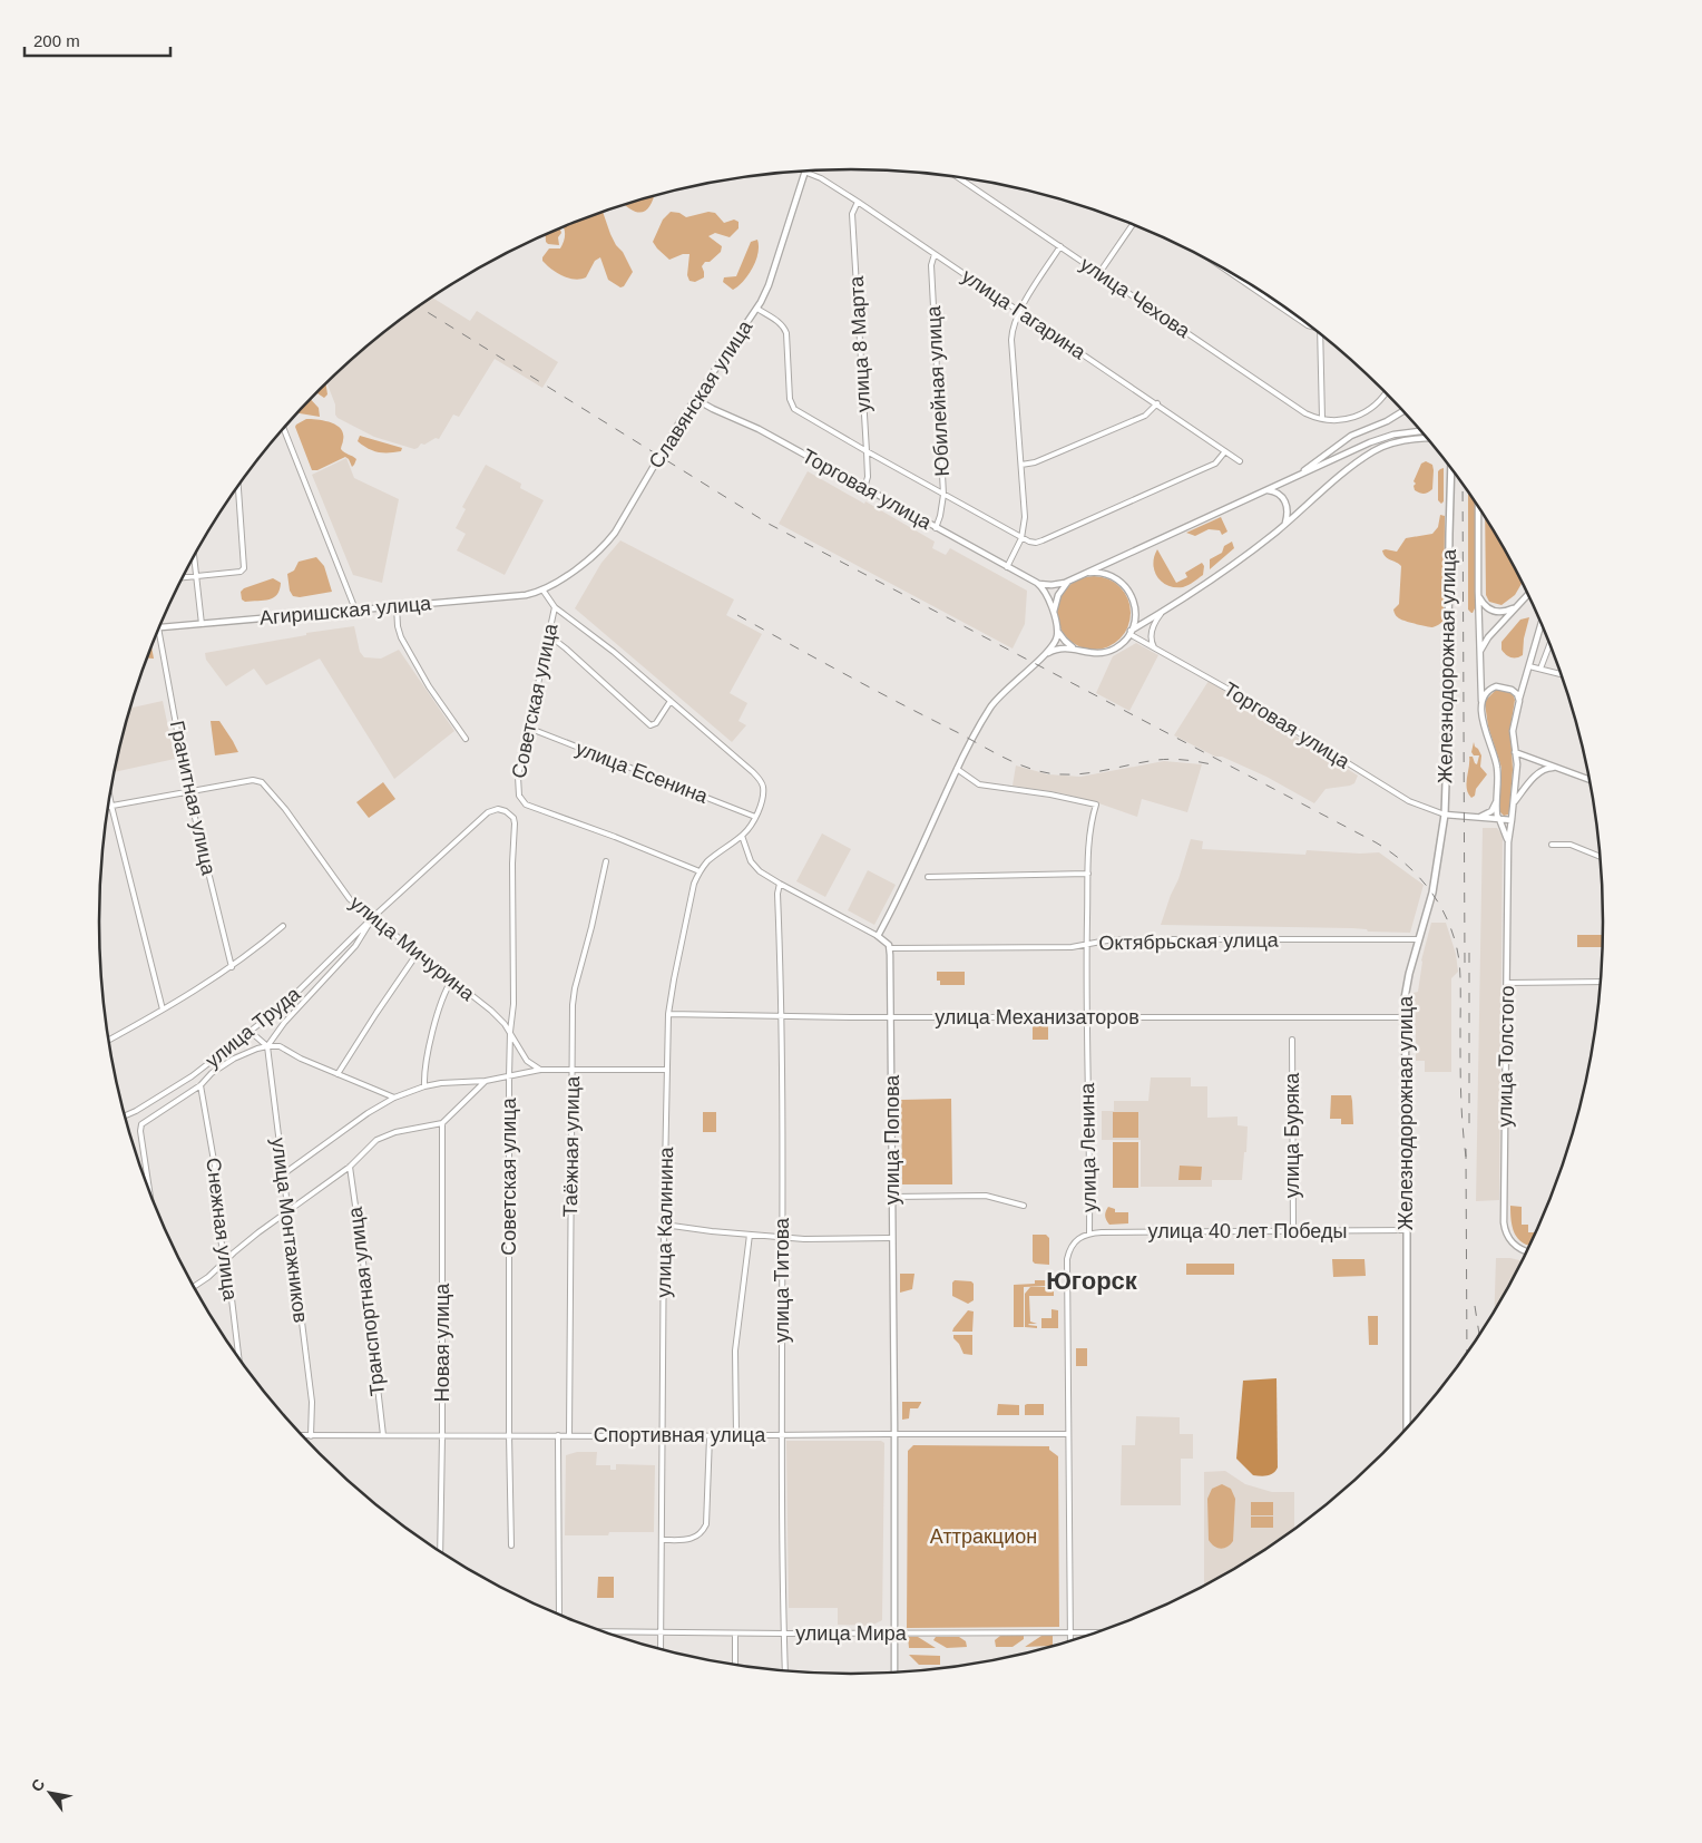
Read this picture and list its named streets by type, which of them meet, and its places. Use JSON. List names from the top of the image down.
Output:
{
  "streets": {
    "main road": ["Железнодорожная улица"],
    "street": [
      "улица Чехова",
      "улица Гагарина",
      "улица 8 Марта",
      "Юбилейная улица",
      "Славянская улица",
      "Торговая улица",
      "Агиришская улица",
      "Советская улица",
      "улица Есенина",
      "Гранитная улица",
      "Октябрьская улица",
      "улица Мичурина",
      "улица Механизаторов",
      "улица Труда",
      "улица Толстого",
      "улица Буряка",
      "улица Попова",
      "Таёжная улица",
      "улица Ленина",
      "улица Калинина",
      "Снежная улица",
      "улица Монтажников",
      "улица 40 лет Победы",
      "улица Титова",
      "Транспортная улица",
      "Новая улица",
      "Спортивная улица",
      "улица Мира"
    ]
  },
  "crossings": [
    ["улица Гагарина", "улица 8 Марта"],
    ["улица Гагарина", "Юбилейная улица"],
    ["улица Гагарина", "Славянская улица"],
    ["улица 8 Марта", "Торговая улица"],
    ["Юбилейная улица", "Торговая улица"],
    ["Славянская улица", "Торговая улица"],
    ["Славянская улица", "Агиришская улица"],
    ["Славянская улица", "улица Калинина"],
    ["Торговая улица", "Железнодорожная улица"],
    ["Агиришская улица", "улица Калинина"],
    ["Железнодорожная улица", "Октябрьская улица"],
    ["Железнодорожная улица", "улица Механизаторов"],
    ["Железнодорожная улица", "улица 40 лет Победы"],
    ["Советская улица", "улица Есенина"],
    ["Советская улица", "улица Мичурина"],
    ["Советская улица", "улица Труда"],
    ["Советская улица", "улица Калинина"],
    ["Советская улица", "Спортивная улица"],
    ["улица Есенина", "улица Калинина"],
    ["Гранитная улица", "улица Мичурина"],
    ["Октябрьская улица", "улица Попова"],
    ["Октябрьская улица", "улица Ленина"],
    ["улица Мичурина", "улица Труда"],
    ["улица Механизаторов", "улица Попова"],
    ["улица Механизаторов", "улица Ленина"],
    ["улица Механизаторов", "улица Калинина"],
    ["улица Механизаторов", "улица Титова"],
    ["улица Труда", "Снежная улица"],
    ["улица Труда", "улица Монтажников"],
    ["улица Буряка", "улица 40 лет Победы"],
    ["улица Попова", "Спортивная улица"],
    ["улица Попова", "улица Мира"],
    ["Таёжная улица", "Спортивная улица"],
    ["улица Ленина", "улица 40 лет Победы"],
    ["улица Ленина", "Спортивная улица"],
    ["улица Ленина", "улица Мира"],
    ["улица Калинина", "Спортивная улица"],
    ["улица Калинина", "улица Мира"],
    ["улица Монтажников", "Спортивная улица"],
    ["улица Титова", "Спортивная улица"],
    ["улица Титова", "улица Мира"],
    ["Транспортная улица", "Спортивная улица"],
    ["Новая улица", "Спортивная улица"]
  ],
  "districts": ["Югорск"],
  "parks": ["Аттракцион"],
  "scale_bar": "200 m",
  "north": "top left"
}
